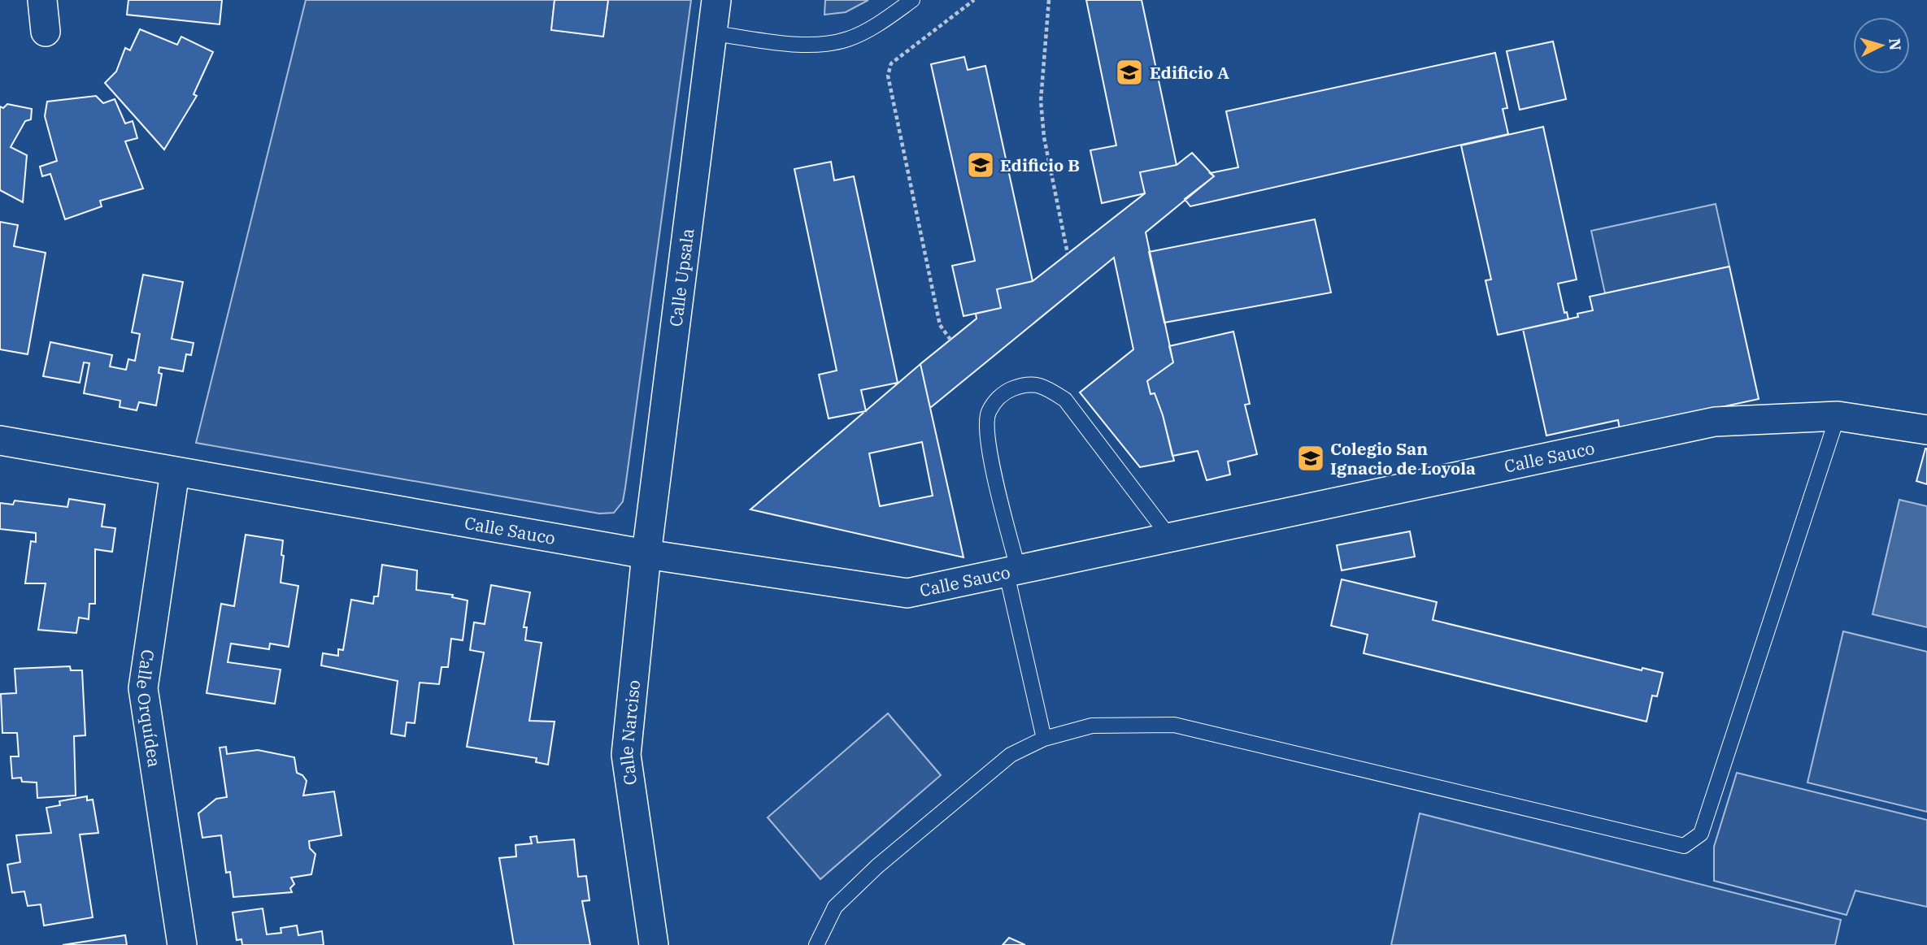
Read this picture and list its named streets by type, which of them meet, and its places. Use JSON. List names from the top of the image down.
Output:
{
  "streets": {
    "street": [
      "Calle Upsala",
      "Calle Sauco",
      "Calle Orquídea",
      "Calle Narciso"
    ]
  },
  "crossings": [
    ["Calle Upsala", "Calle Sauco"],
    ["Calle Upsala", "Calle Narciso"],
    ["Calle Sauco", "Calle Orquídea"],
    ["Calle Sauco", "Calle Narciso"]
  ],
  "places": {
    "school or university": ["Edificio A", "Edificio B", "Colegio San Ignacio de Loyola"]
  },
  "north": "right"
}
